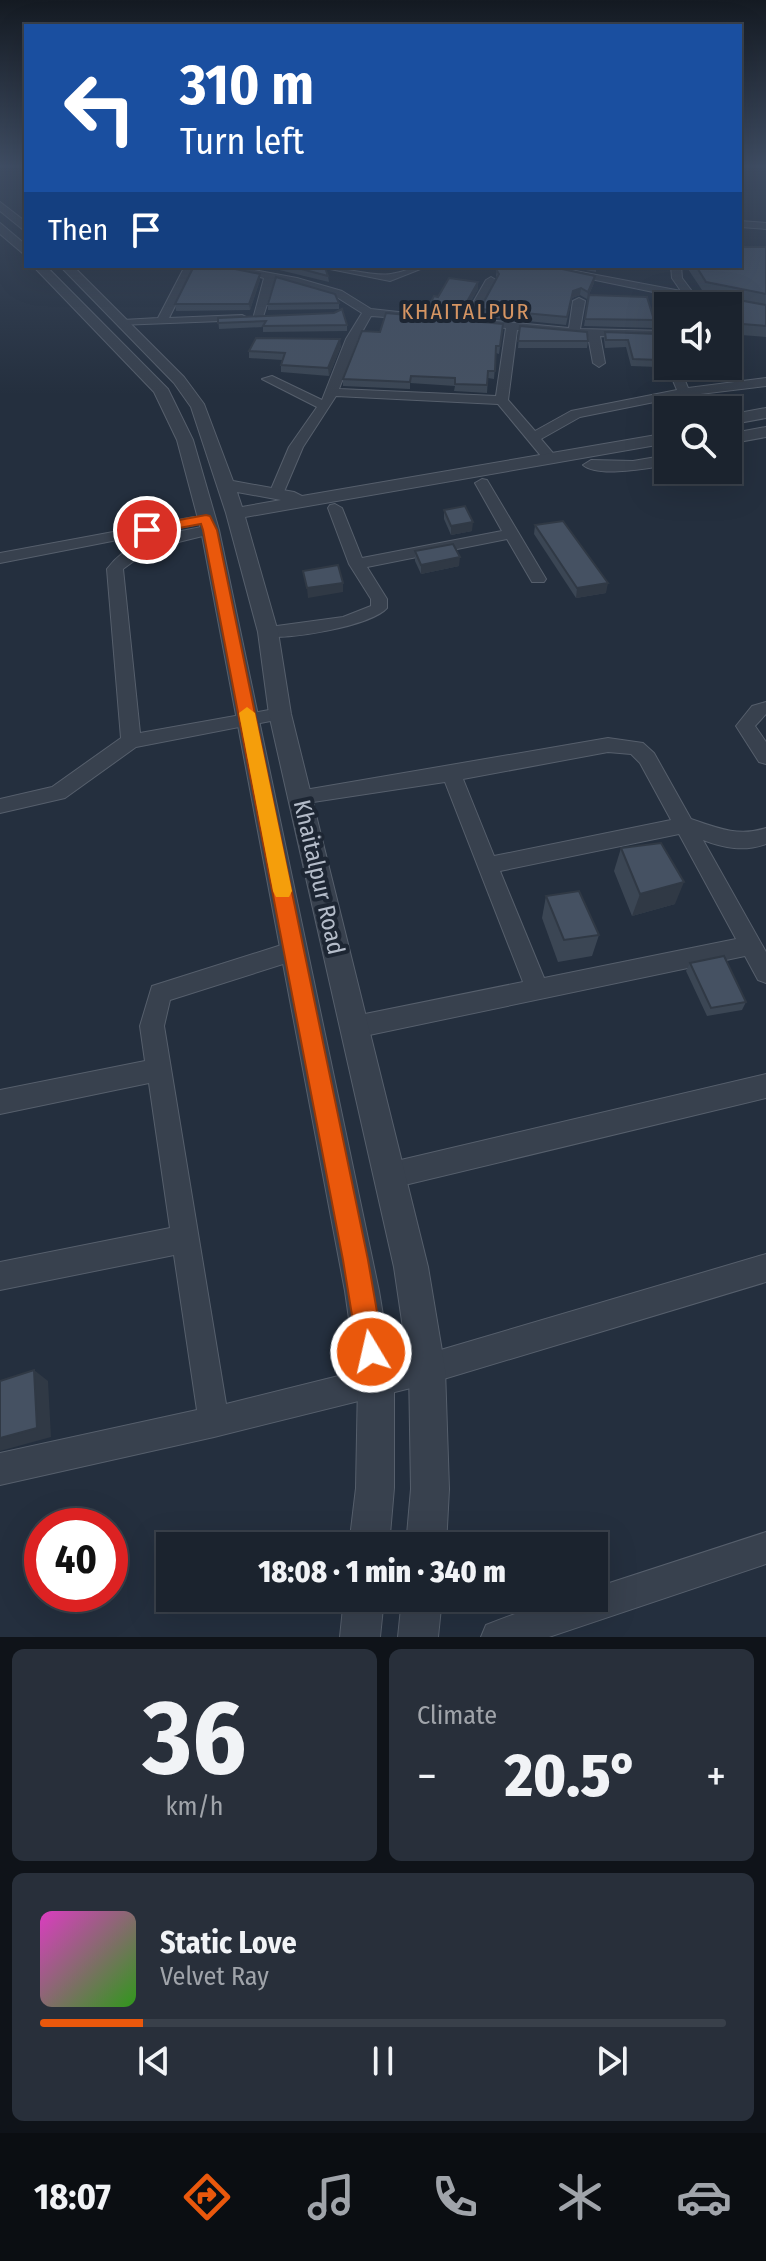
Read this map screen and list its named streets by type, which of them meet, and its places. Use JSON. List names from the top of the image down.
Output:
{
  "streets": {
    "street": ["Khaitalpur Road"]
  },
  "districts": ["KHAITALPUR"],
  "page": {
    "turn": ["310 m", "Turn left"],
    "then": "Then",
    "limit": "40",
    "trip": "18:08 · 1 min · 340 m",
    "tile": [
      ["36", "km/h"],
      "Climate"
    ],
    "heat": ["−", "20.5°", "+"],
    "song": ["Static Love", "Velvet Ray"],
    "tabs": "18:07"
  }
}
